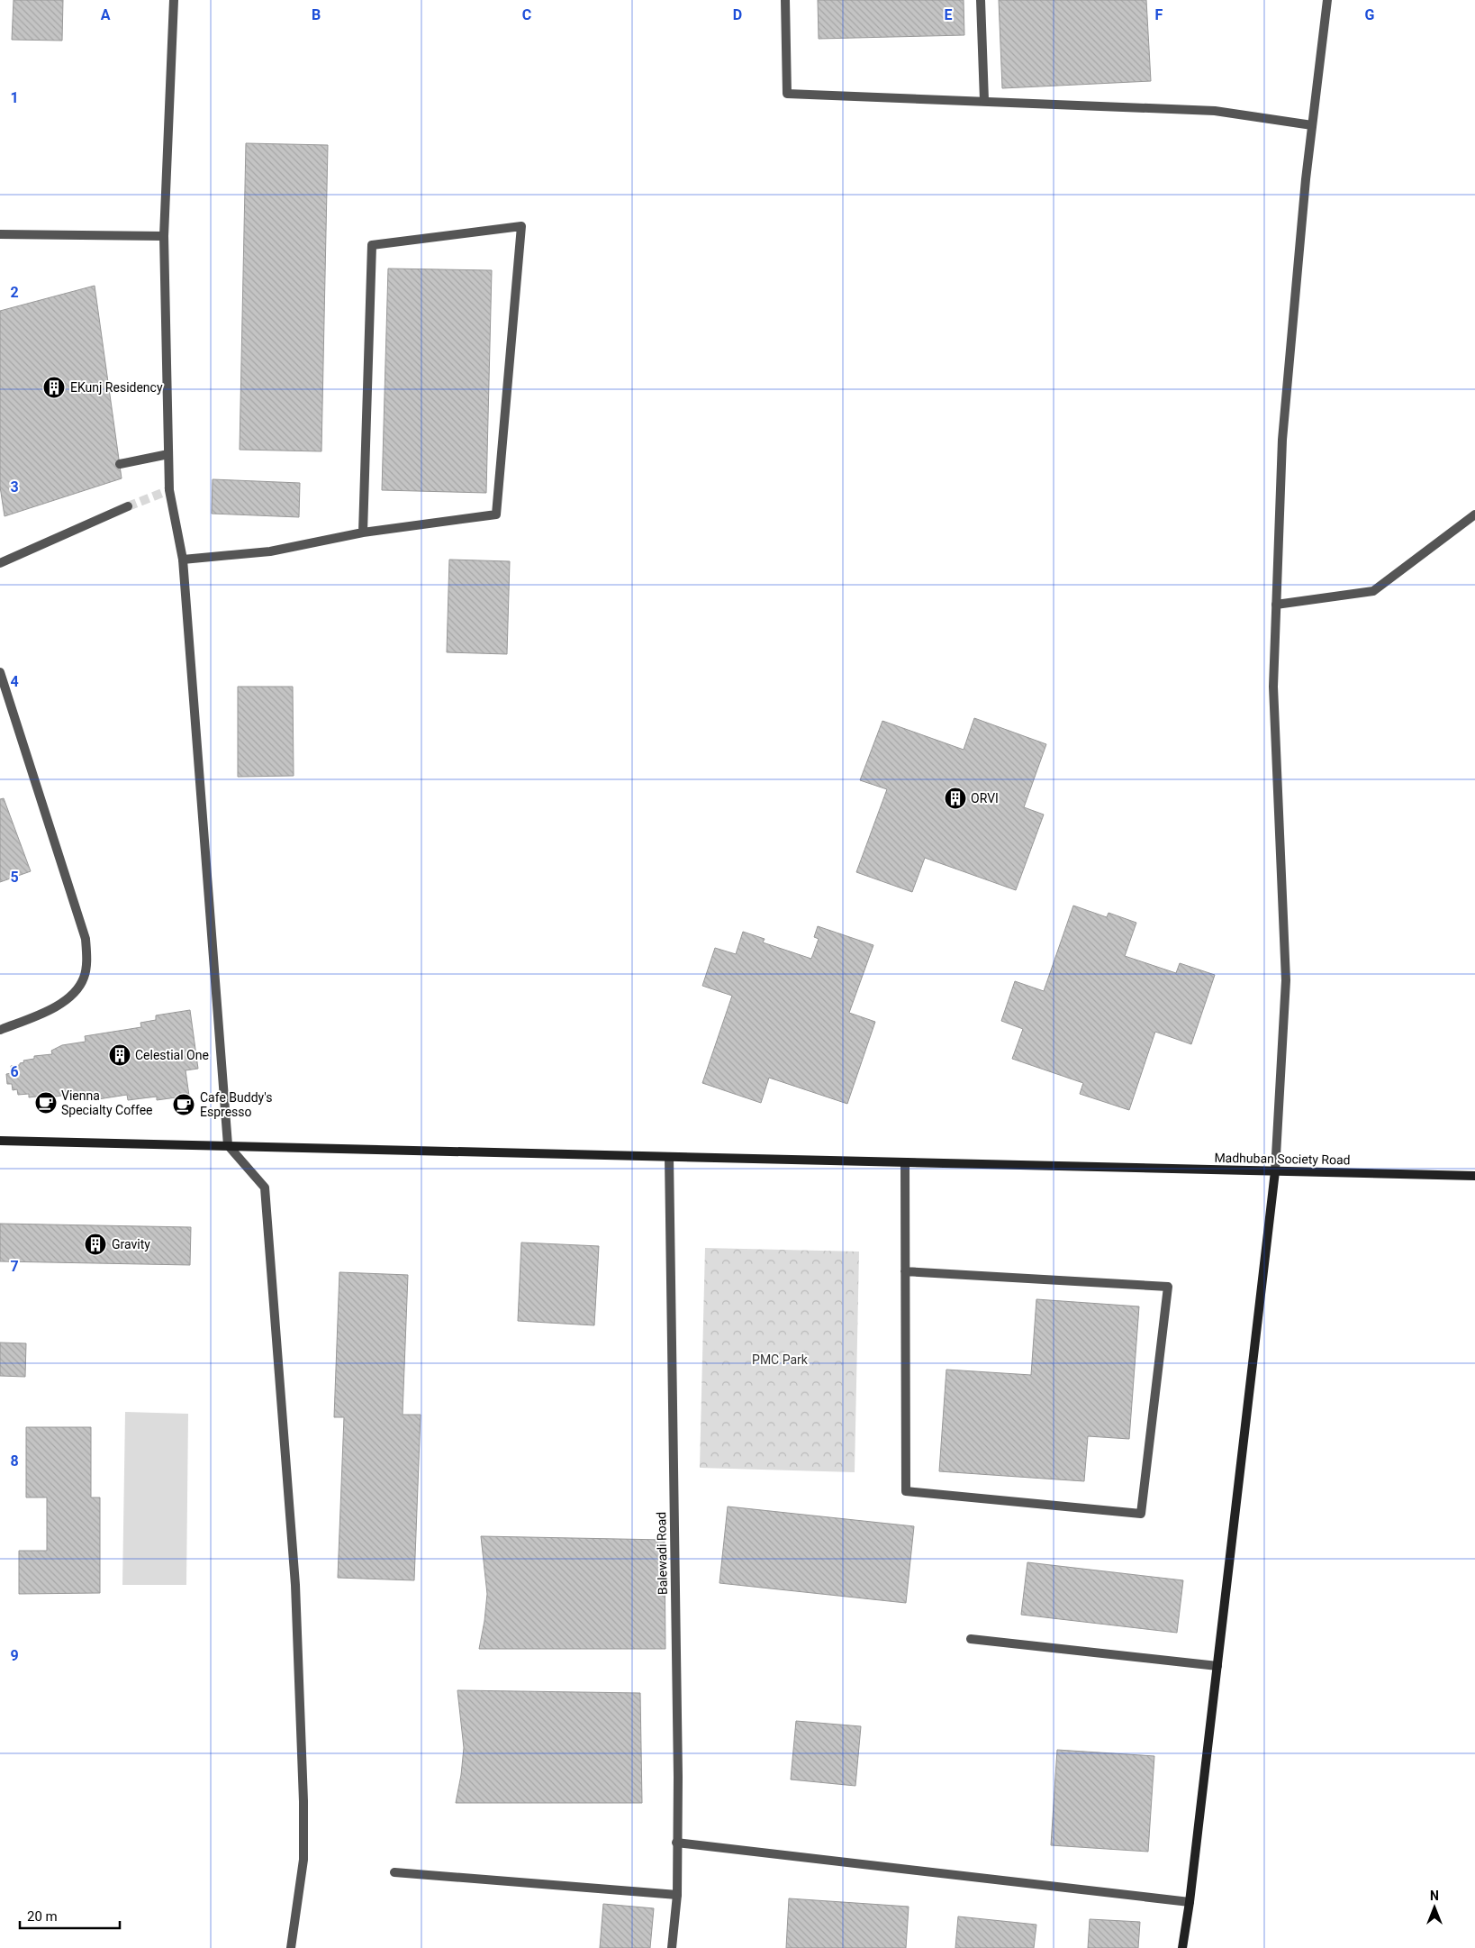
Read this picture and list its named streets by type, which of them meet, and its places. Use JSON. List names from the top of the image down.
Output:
{
  "streets": {
    "street": ["Madhuban Society Road", "Balewadi Road"]
  },
  "crossings": [
    ["Madhuban Society Road", "Balewadi Road"]
  ],
  "parks": ["PMC Park"],
  "places": {
    "building": [
      "EKunj Residency",
      "ORVI",
      "Celestial One",
      "Gravity"
    ],
    "cafe": ["Vienna Specialty Coffee", "Cafe Buddy's Espresso"]
  },
  "scale_bar": "20 m",
  "north": "top",
  "grid": {
    "columns": [
      "A",
      "B",
      "C",
      "D",
      "E",
      "F",
      "G"
    ],
    "rows": [
      "1",
      "2",
      "3",
      "4",
      "5",
      "6",
      "7",
      "8",
      "9"
    ]
  }
}
